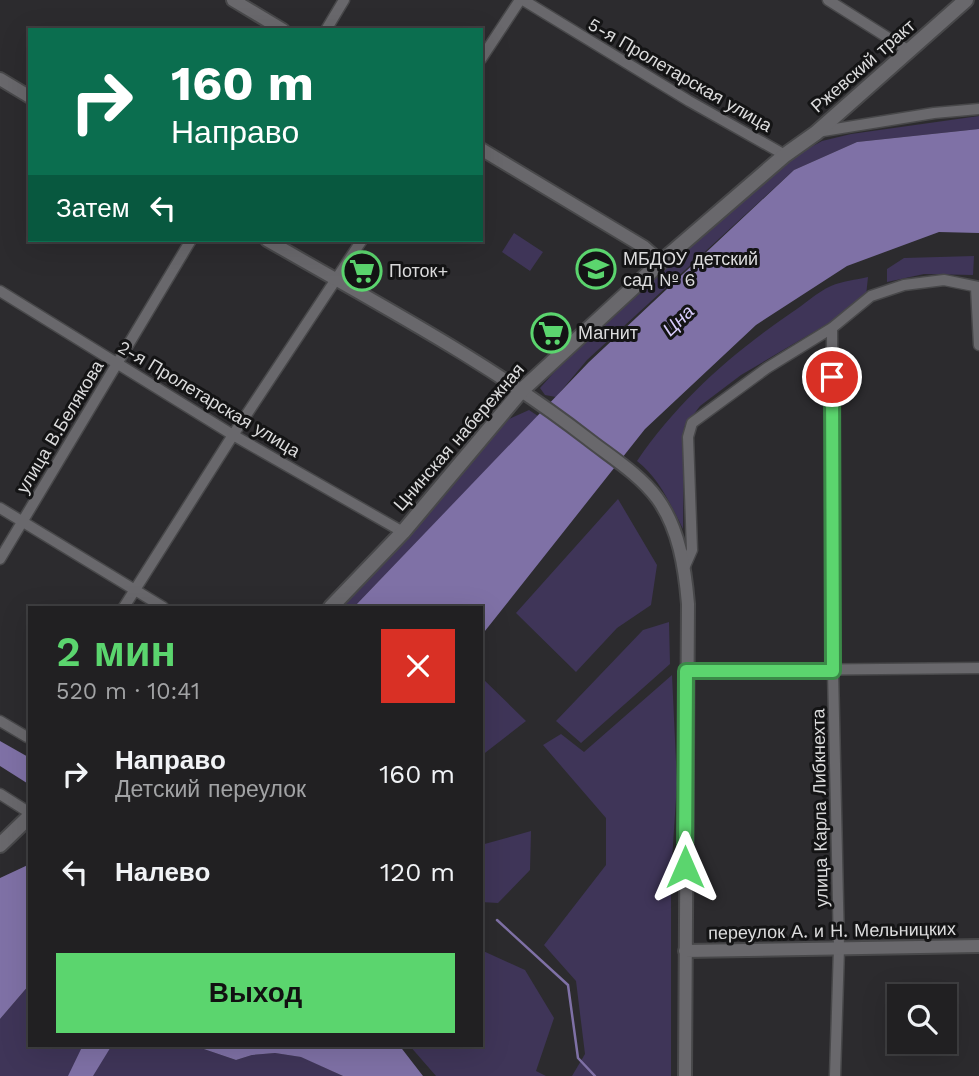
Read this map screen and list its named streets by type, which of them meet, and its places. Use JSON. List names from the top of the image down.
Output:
{
  "streets": {
    "main road": ["Ржевский тракт", "Цнинская набережная"],
    "street": [
      "5-я Пролетарская улица",
      "2-я Пролетарская улица",
      "улица В.Белякова",
      "улица Карла Либкнехта",
      "переулок А. и Н. Мельницких"
    ]
  },
  "crossings": [
    ["Ржевский тракт", "Цнинская набережная"],
    ["5-я Пролетарская улица", "Цнинская набережная"],
    ["2-я Пролетарская улица", "улица В.Белякова"],
    ["2-я Пролетарская улица", "Цнинская набережная"],
    ["улица Карла Либкнехта", "переулок А. и Н. Мельницких"]
  ],
  "water": ["Цна"],
  "places": {
    "school or university": ["МБДОУ детский сад № 6"],
    "supermarket": ["Поток+", "Магнит"]
  },
  "page": {
    "turn": ["160 m", "Направо"],
    "then": "Затем",
    "heading": ["2 мин", "520 m · 10:41"],
    "list": [
      {
        "name": "Направо",
        "note": "Детский переулок",
        "value": "160 m"
      },
      {
        "name": "Налево",
        "value": "120 m"
      }
    ],
    "buttons": "Выход"
  }
}
